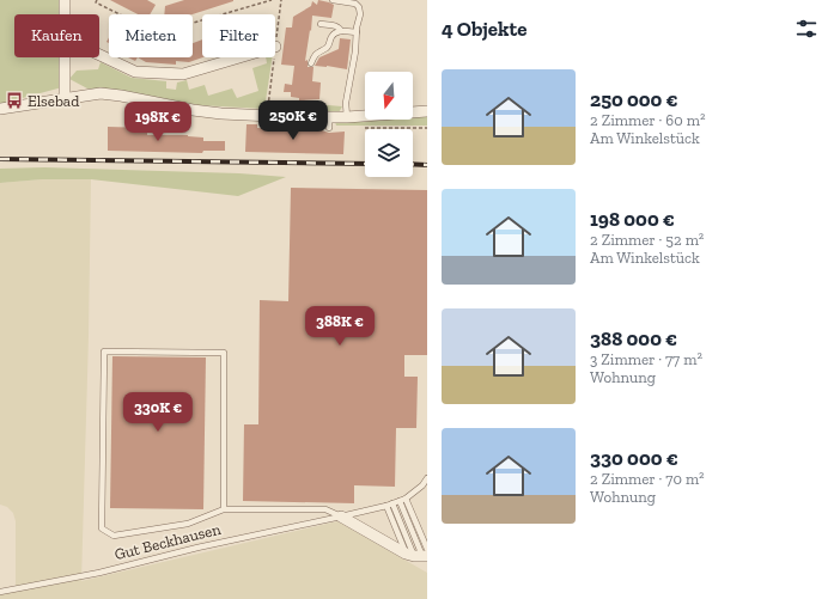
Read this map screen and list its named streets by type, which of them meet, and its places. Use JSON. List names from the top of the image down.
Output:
{
  "streets": {
    "lane": ["Gut Beckhausen"]
  },
  "places": {
    "bus stop": ["Elsebad"]
  },
  "north": "bottom",
  "page": {
    "heading": "4 Objekte",
    "chip": ["Kaufen", "Mieten", "Filter"],
    "list": [
      {
        "name": "250 000 €",
        "note": "2 Zimmer · 60 m² · Am Winkelstück"
      },
      {
        "name": "198 000 €",
        "note": "2 Zimmer · 52 m² · Am Winkelstück"
      },
      {
        "name": "388 000 €",
        "note": "3 Zimmer · 77 m² · Wohnung"
      },
      {
        "name": "330 000 €",
        "note": "2 Zimmer · 70 m² · Wohnung"
      }
    ],
    "price": [
      "250K €",
      "198K €",
      "388K €",
      "330K €"
    ]
  }
}
